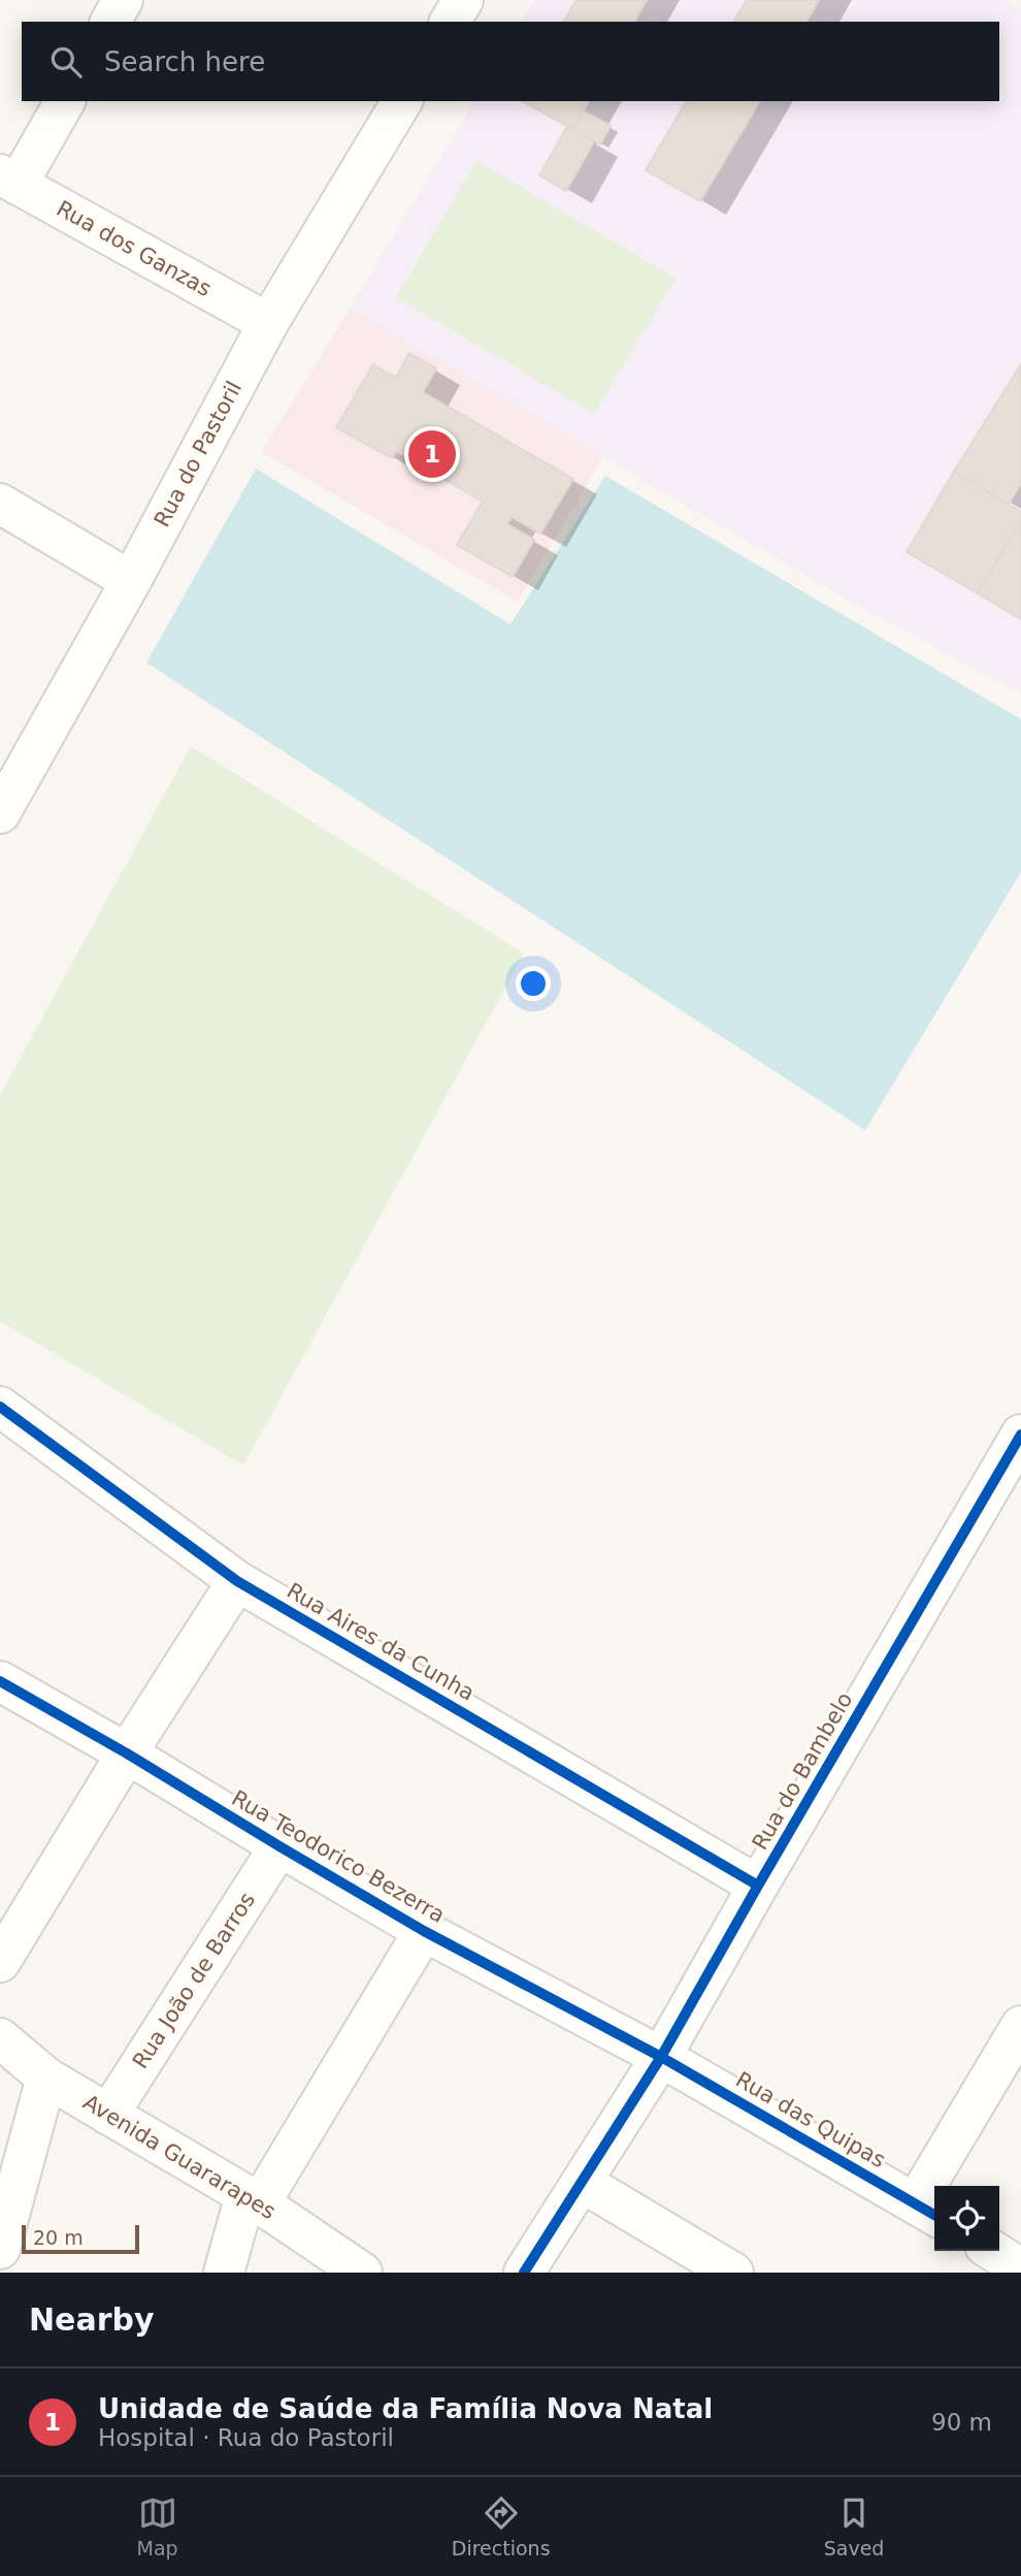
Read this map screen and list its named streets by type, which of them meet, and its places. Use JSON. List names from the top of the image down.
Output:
{
  "streets": {
    "street": [
      "Rua dos Ganzas",
      "Rua do Pastoril",
      "Rua Aires da Cunha",
      "Rua do Bambelo",
      "Rua Teodorico Bezerra",
      "Rua João de Barros",
      "Rua das Quipas",
      "Avenida Guararapes"
    ]
  },
  "crossings": [
    ["Rua dos Ganzas", "Rua do Pastoril"],
    ["Rua Aires da Cunha", "Rua do Bambelo"],
    ["Rua do Bambelo", "Rua Teodorico Bezerra"],
    ["Rua do Bambelo", "Rua das Quipas"],
    ["Rua Teodorico Bezerra", "Rua João de Barros"],
    ["Rua Teodorico Bezerra", "Rua das Quipas"],
    ["Rua João de Barros", "Avenida Guararapes"]
  ],
  "scale_bar": "20 m",
  "page": {
    "search": "Search here",
    "pins": "1",
    "scale": "20 m",
    "heading": "Nearby",
    "list": [
      {
        "mark": "1",
        "name": "Unidade de Saúde da Família Nova Natal",
        "note": "Hospital · Rua do Pastoril",
        "value": "90 m"
      }
    ],
    "nav": ["Map", "Directions", "Saved"]
  }
}
